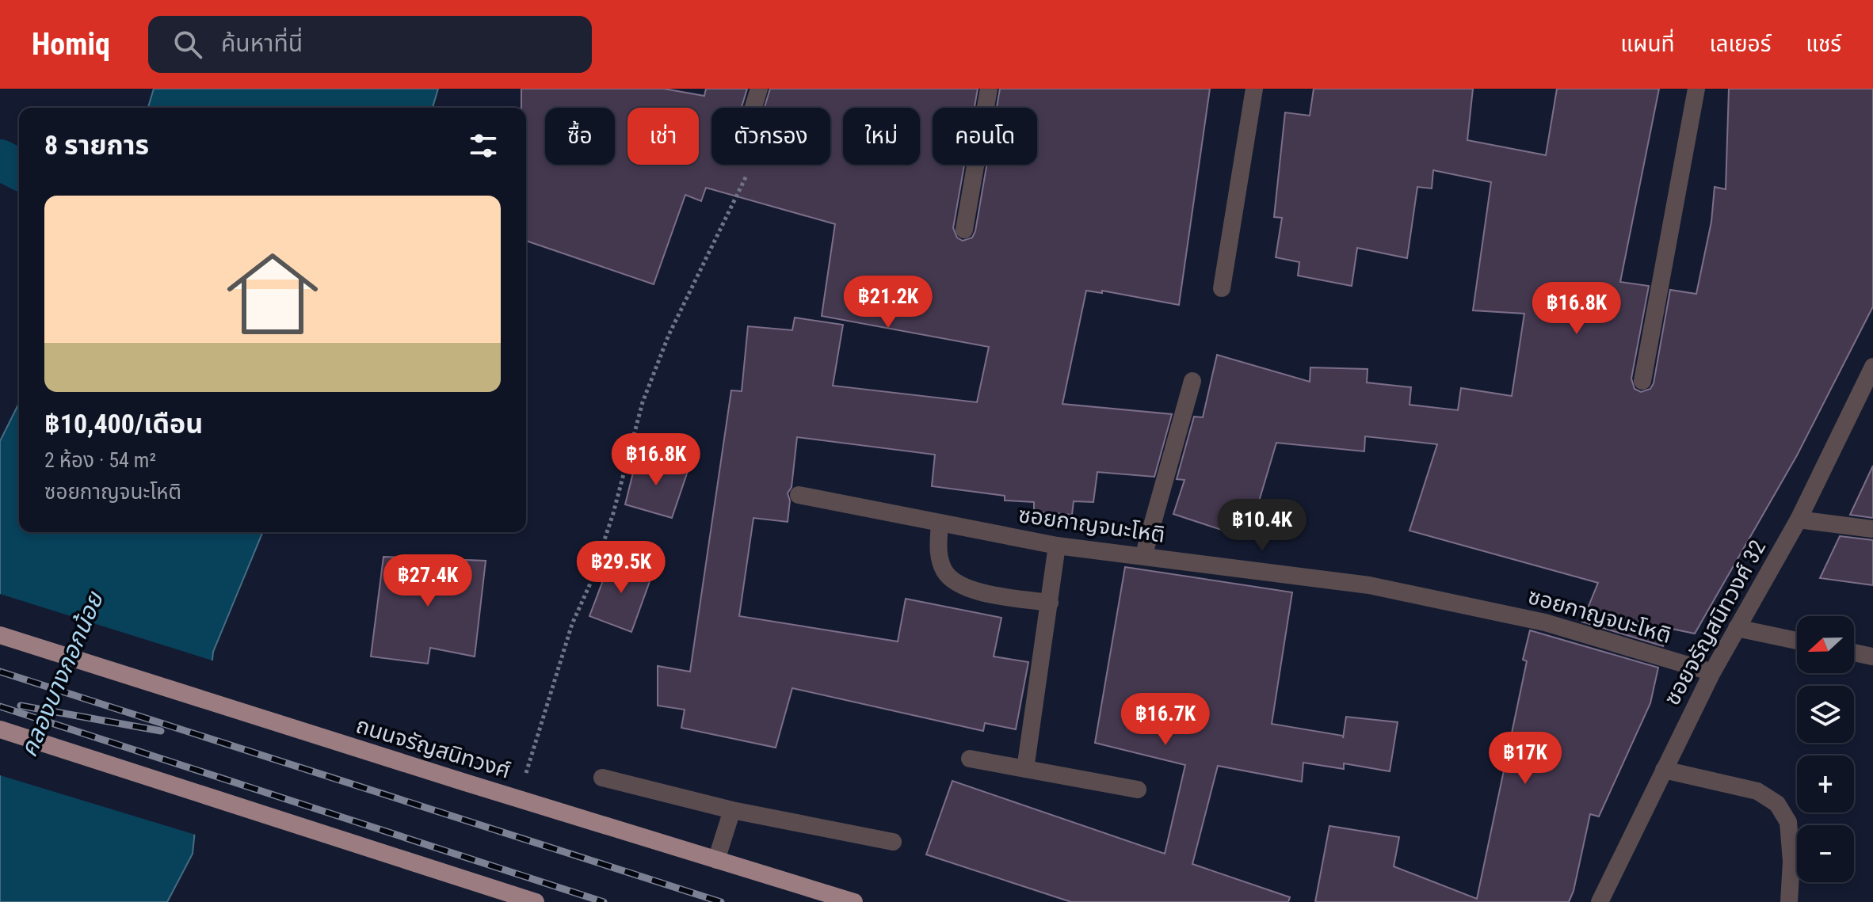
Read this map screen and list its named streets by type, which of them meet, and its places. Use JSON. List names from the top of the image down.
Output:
{
  "streets": {
    "main road": ["ถนนจรัญสนิทวงศ์"],
    "street": ["ซอยกาญจนะโหติ", "ซอยจรัญสนิทวงศ์ 32"]
  },
  "crossings": [
    ["ซอยกาญจนะโหติ", "ซอยจรัญสนิทวงศ์ 32"]
  ],
  "water": ["คลองบางกอกน้อย"],
  "north": "left",
  "page": {
    "header": "Homiq",
    "search": "ค้นหาที่นี่",
    "nav": ["แผนที่", "เลเยอร์", "แชร์"],
    "chip": [
      "ซื้อ",
      "เช่า",
      "ตัวกรอง",
      "ใหม่",
      "คอนโด"
    ],
    "heading": "8 รายการ",
    "list": [
      {
        "name": "฿10,400/เดือน",
        "note": "2 ห้อง · 54 m² · ซอยกาญจนะโหติ"
      }
    ],
    "price": [
      "฿21.2K",
      "฿16.8K",
      "฿16.8K",
      "฿10.4K",
      "฿29.5K",
      "฿27.4K",
      "฿16.7K",
      "฿17K"
    ],
    "map_buttons": ["+", "−"]
  }
}
